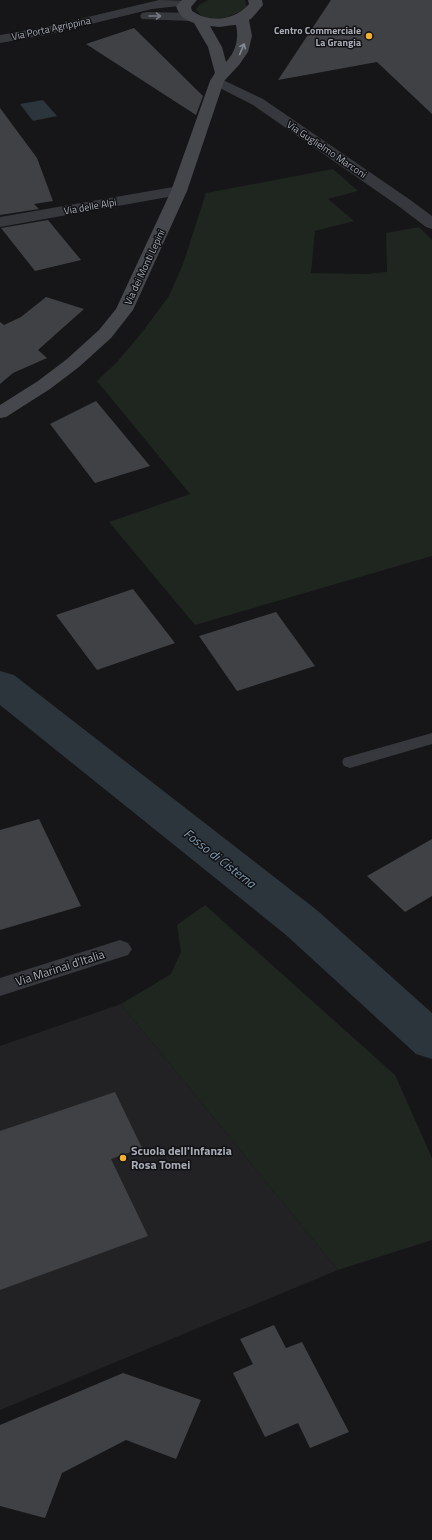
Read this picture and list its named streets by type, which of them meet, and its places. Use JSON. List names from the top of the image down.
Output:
{
  "streets": {
    "street": [
      "Via Porta Agrippina",
      "Via Guglielmo Marconi",
      "Via delle Alpi",
      "Via dei Monti Lepini",
      "Via Marinai d'Italia"
    ]
  },
  "crossings": [
    ["Via Guglielmo Marconi", "Via dei Monti Lepini"],
    ["Via delle Alpi", "Via dei Monti Lepini"]
  ],
  "water": ["Fosso di Cisterna"],
  "places": ["Centro Commerciale La Grangia", "Scuola dell'Infanzia Rosa Tomei"]
}
